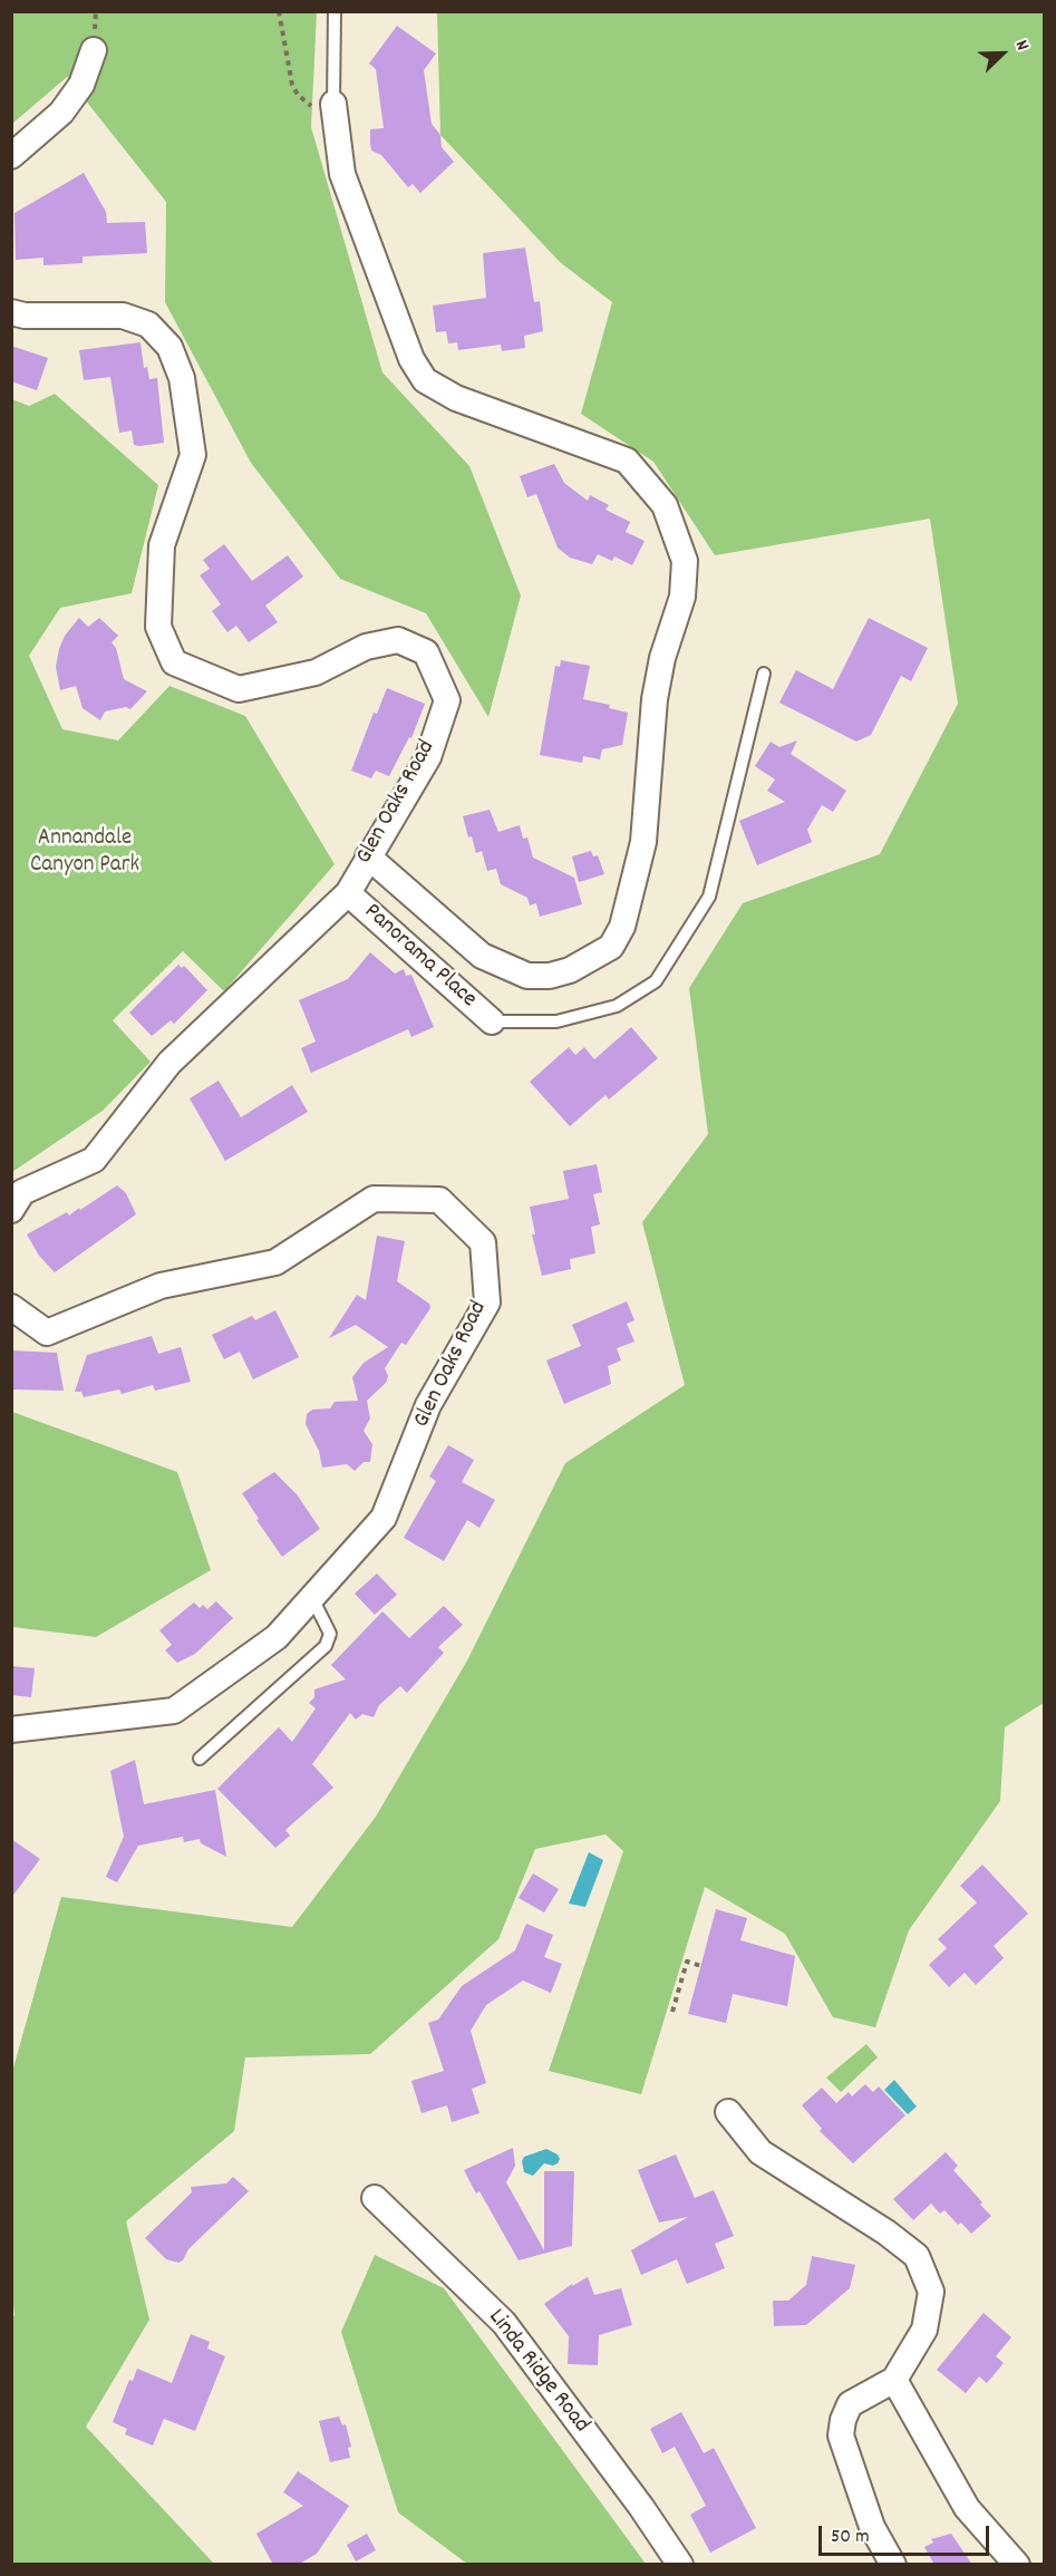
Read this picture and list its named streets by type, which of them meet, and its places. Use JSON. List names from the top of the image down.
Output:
{
  "streets": {
    "street": ["Glen Oaks Road", "Panorama Place", "Linda Ridge Road"]
  },
  "crossings": [
    ["Glen Oaks Road", "Panorama Place"]
  ],
  "parks": ["Annandale Canyon Park"],
  "scale_bar": "50 m",
  "north": "top right"
}
